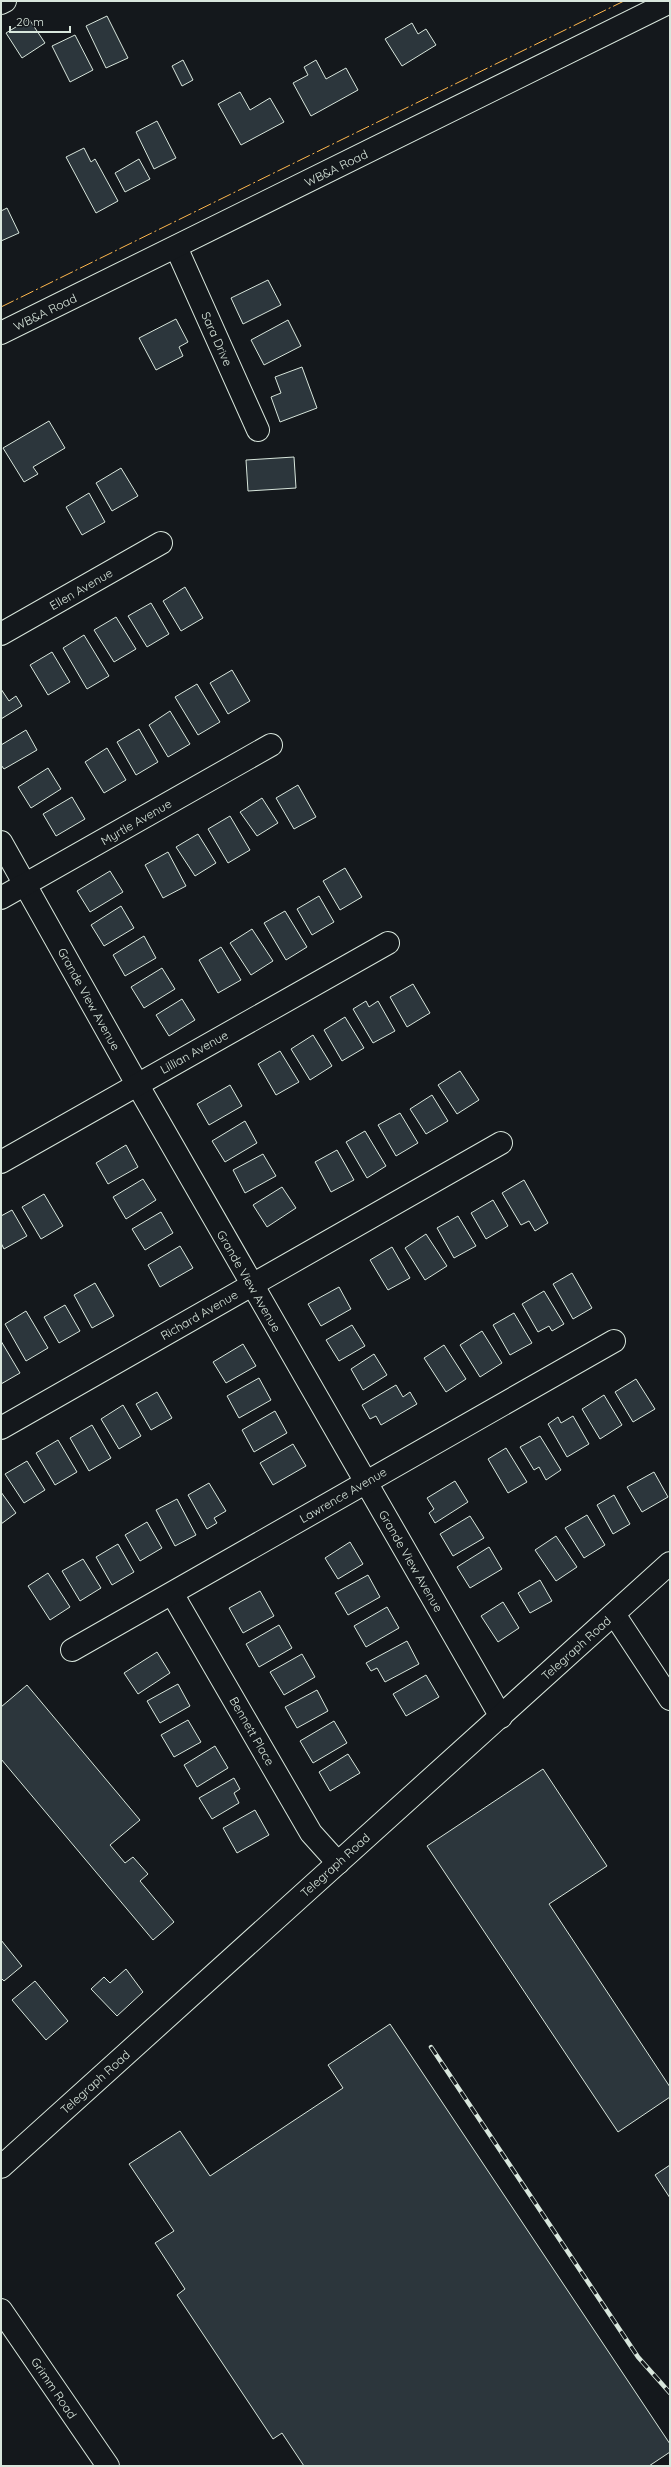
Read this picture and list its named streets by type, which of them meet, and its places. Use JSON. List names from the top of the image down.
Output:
{
  "streets": {
    "street": [
      "WB&A Road",
      "Sara Drive",
      "Ellen Avenue",
      "Myrtle Avenue",
      "Grande View Avenue",
      "Lillian Avenue",
      "Richard Avenue",
      "Lawrence Avenue",
      "Telegraph Road",
      "Bennett Place",
      "Grimm Road"
    ]
  },
  "crossings": [
    ["WB&A Road", "Sara Drive"],
    ["Myrtle Avenue", "Grande View Avenue"],
    ["Grande View Avenue", "Lillian Avenue"],
    ["Grande View Avenue", "Richard Avenue"],
    ["Grande View Avenue", "Lawrence Avenue"],
    ["Grande View Avenue", "Telegraph Road"],
    ["Lawrence Avenue", "Bennett Place"],
    ["Telegraph Road", "Bennett Place"]
  ],
  "scale_bar": "20 m"
}
